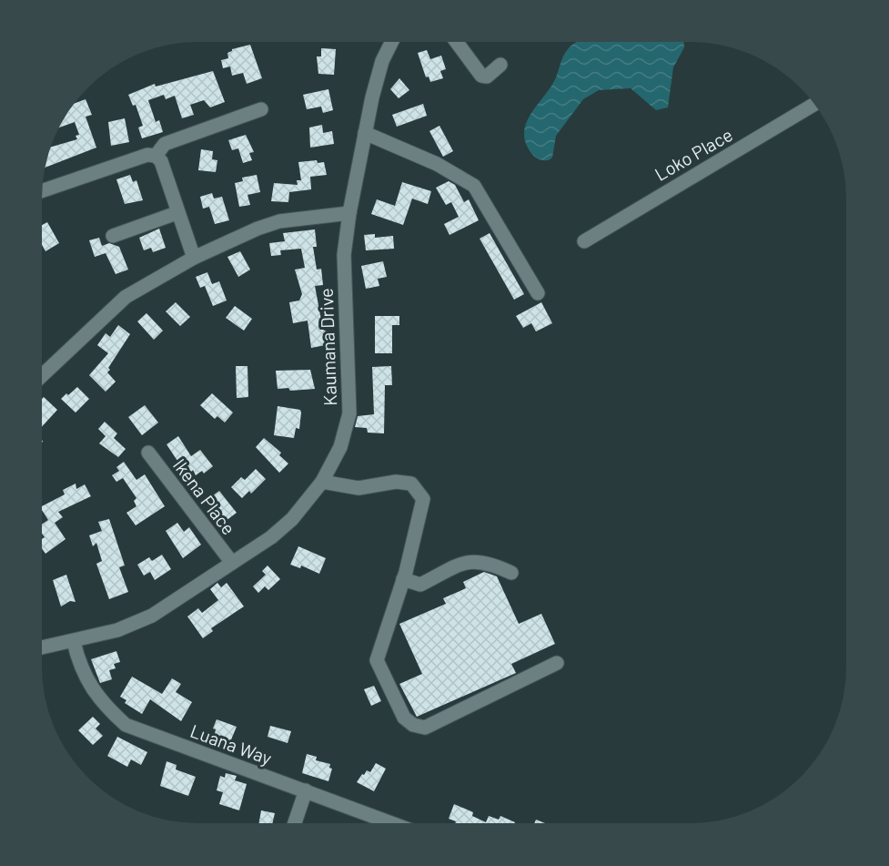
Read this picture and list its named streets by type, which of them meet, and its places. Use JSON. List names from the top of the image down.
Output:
{
  "streets": {
    "street": [
      "Loko Place",
      "Kaumana Drive",
      "Ikena Place",
      "Luana Way"
    ]
  },
  "crossings": [
    ["Kaumana Drive", "Ikena Place"],
    ["Kaumana Drive", "Luana Way"]
  ]
}
